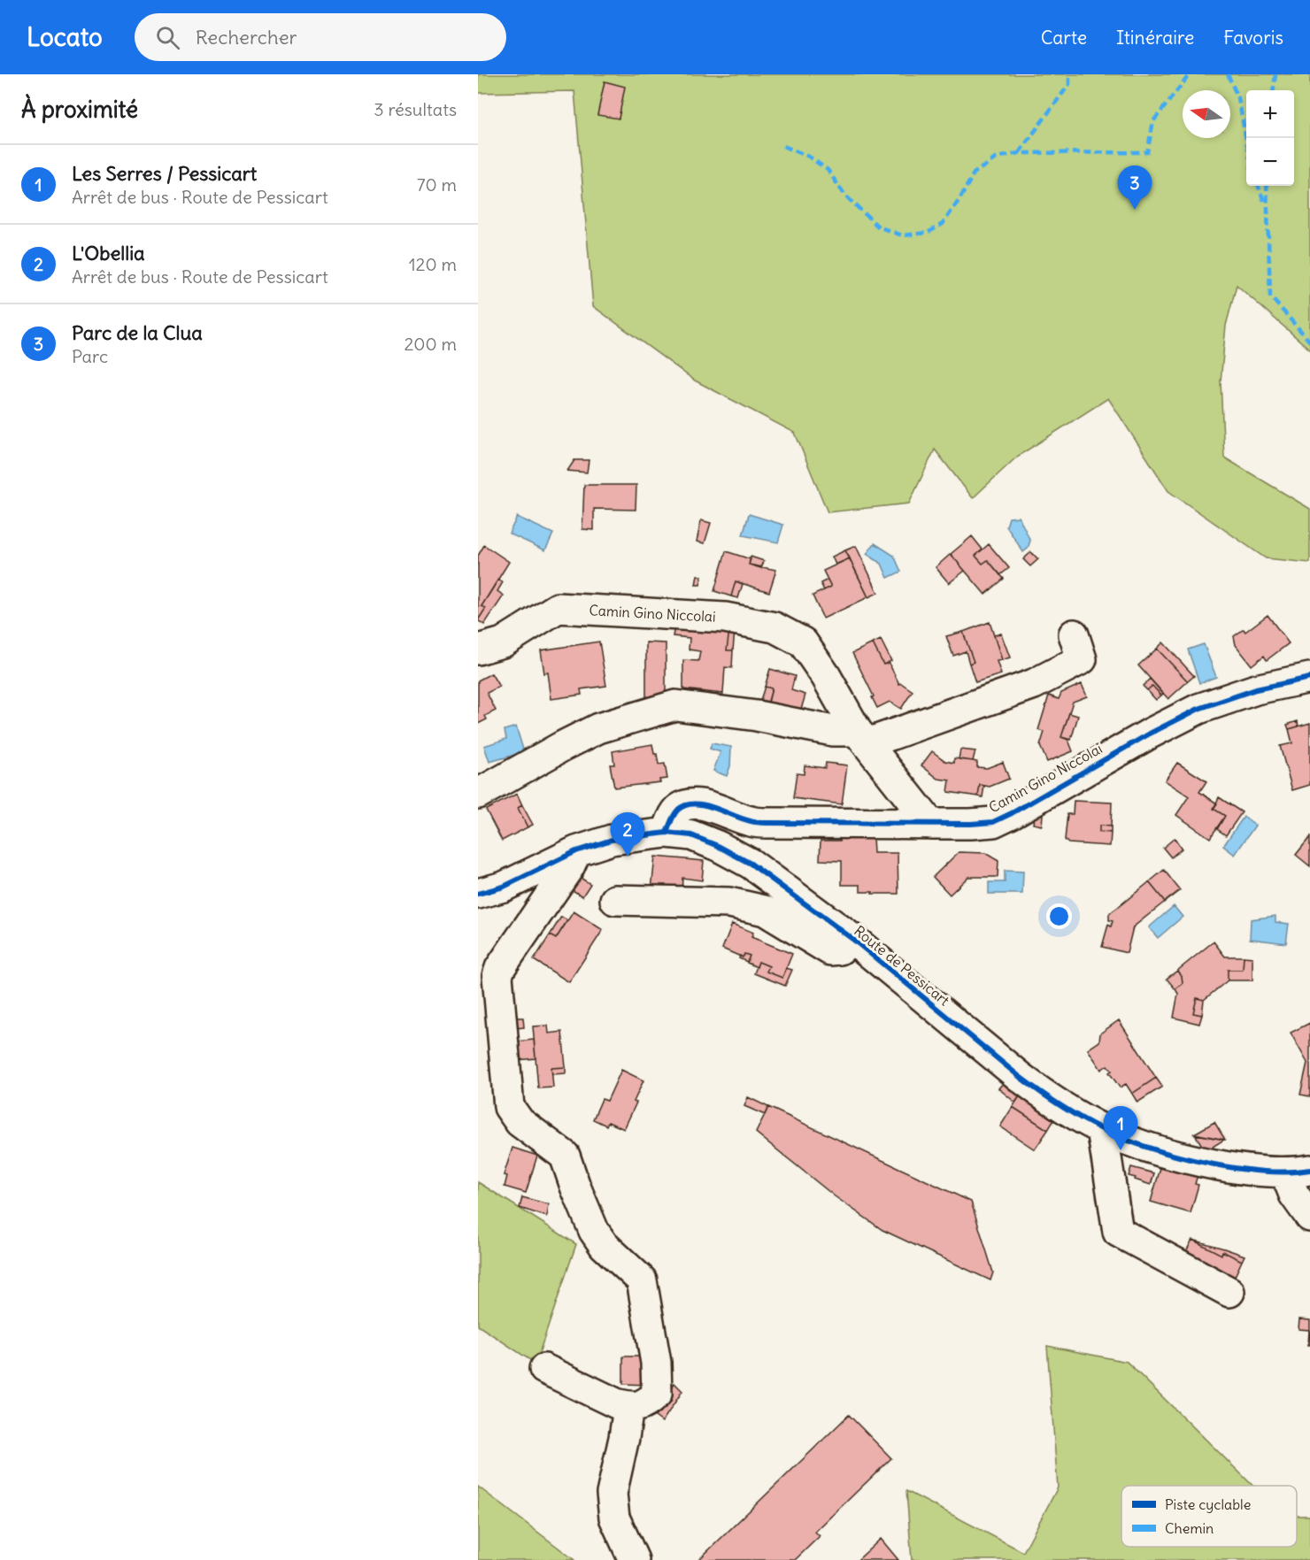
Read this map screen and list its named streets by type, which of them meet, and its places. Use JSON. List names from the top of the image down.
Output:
{
  "streets": {
    "street": ["Camin Gino Niccolai", "Route de Pessicart"]
  },
  "crossings": [
    ["Camin Gino Niccolai", "Route de Pessicart"]
  ],
  "legend": ["Piste cyclable", "Chemin"],
  "north": "left",
  "page": {
    "header": "Locato",
    "search": "Rechercher",
    "nav": ["Carte", "Itinéraire", "Favoris"],
    "heading": ["À proximité", "3 résultats"],
    "map_buttons": ["+", "−"],
    "list": [
      {
        "mark": "1",
        "name": "Les Serres / Pessicart",
        "note": "Arrêt de bus · Route de Pessicart",
        "value": "70 m"
      },
      {
        "mark": "2",
        "name": "L'Obellia",
        "note": "Arrêt de bus · Route de Pessicart",
        "value": "120 m"
      },
      {
        "mark": "3",
        "name": "Parc de la Clua",
        "note": "Parc",
        "value": "200 m"
      }
    ],
    "pins": ["3", "2", "1"]
  }
}
